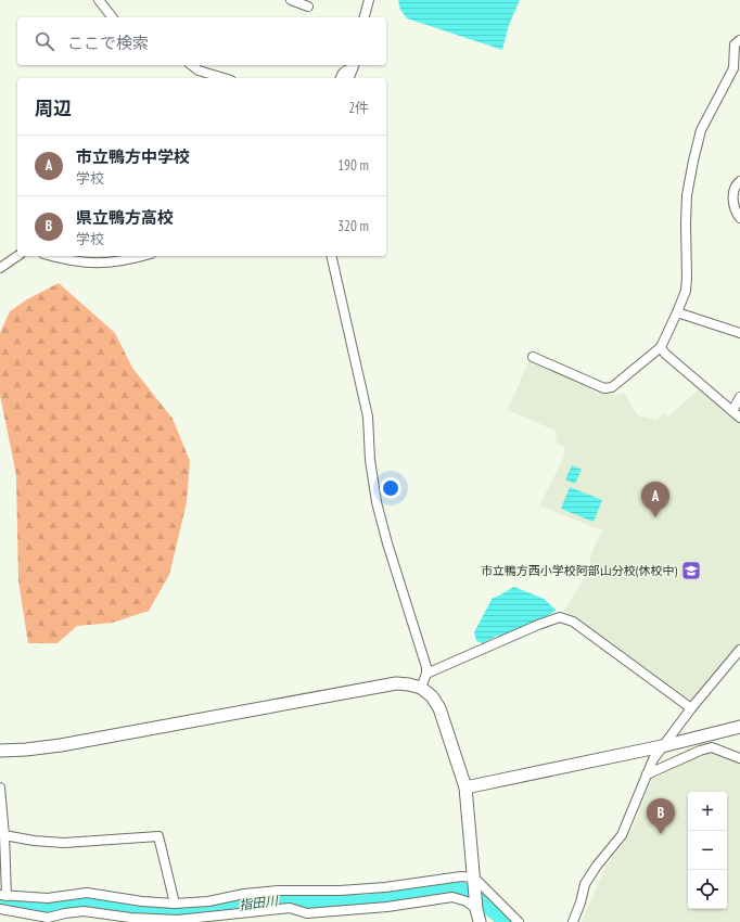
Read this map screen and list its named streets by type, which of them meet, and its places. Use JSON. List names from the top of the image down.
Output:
{
  "water": ["指田川"],
  "places": {
    "school or university": ["市立鴨方西小学校阿部山分校(休校中)"]
  },
  "page": {
    "search": "ここで検索",
    "heading": ["周辺", "2件"],
    "list": [
      {
        "mark": "A",
        "name": "市立鴨方中学校",
        "note": "学校",
        "value": "190 m"
      },
      {
        "mark": "B",
        "name": "県立鴨方高校",
        "note": "学校",
        "value": "320 m"
      }
    ],
    "pins": ["A", "B"],
    "map_buttons": ["+", "−"]
  }
}
